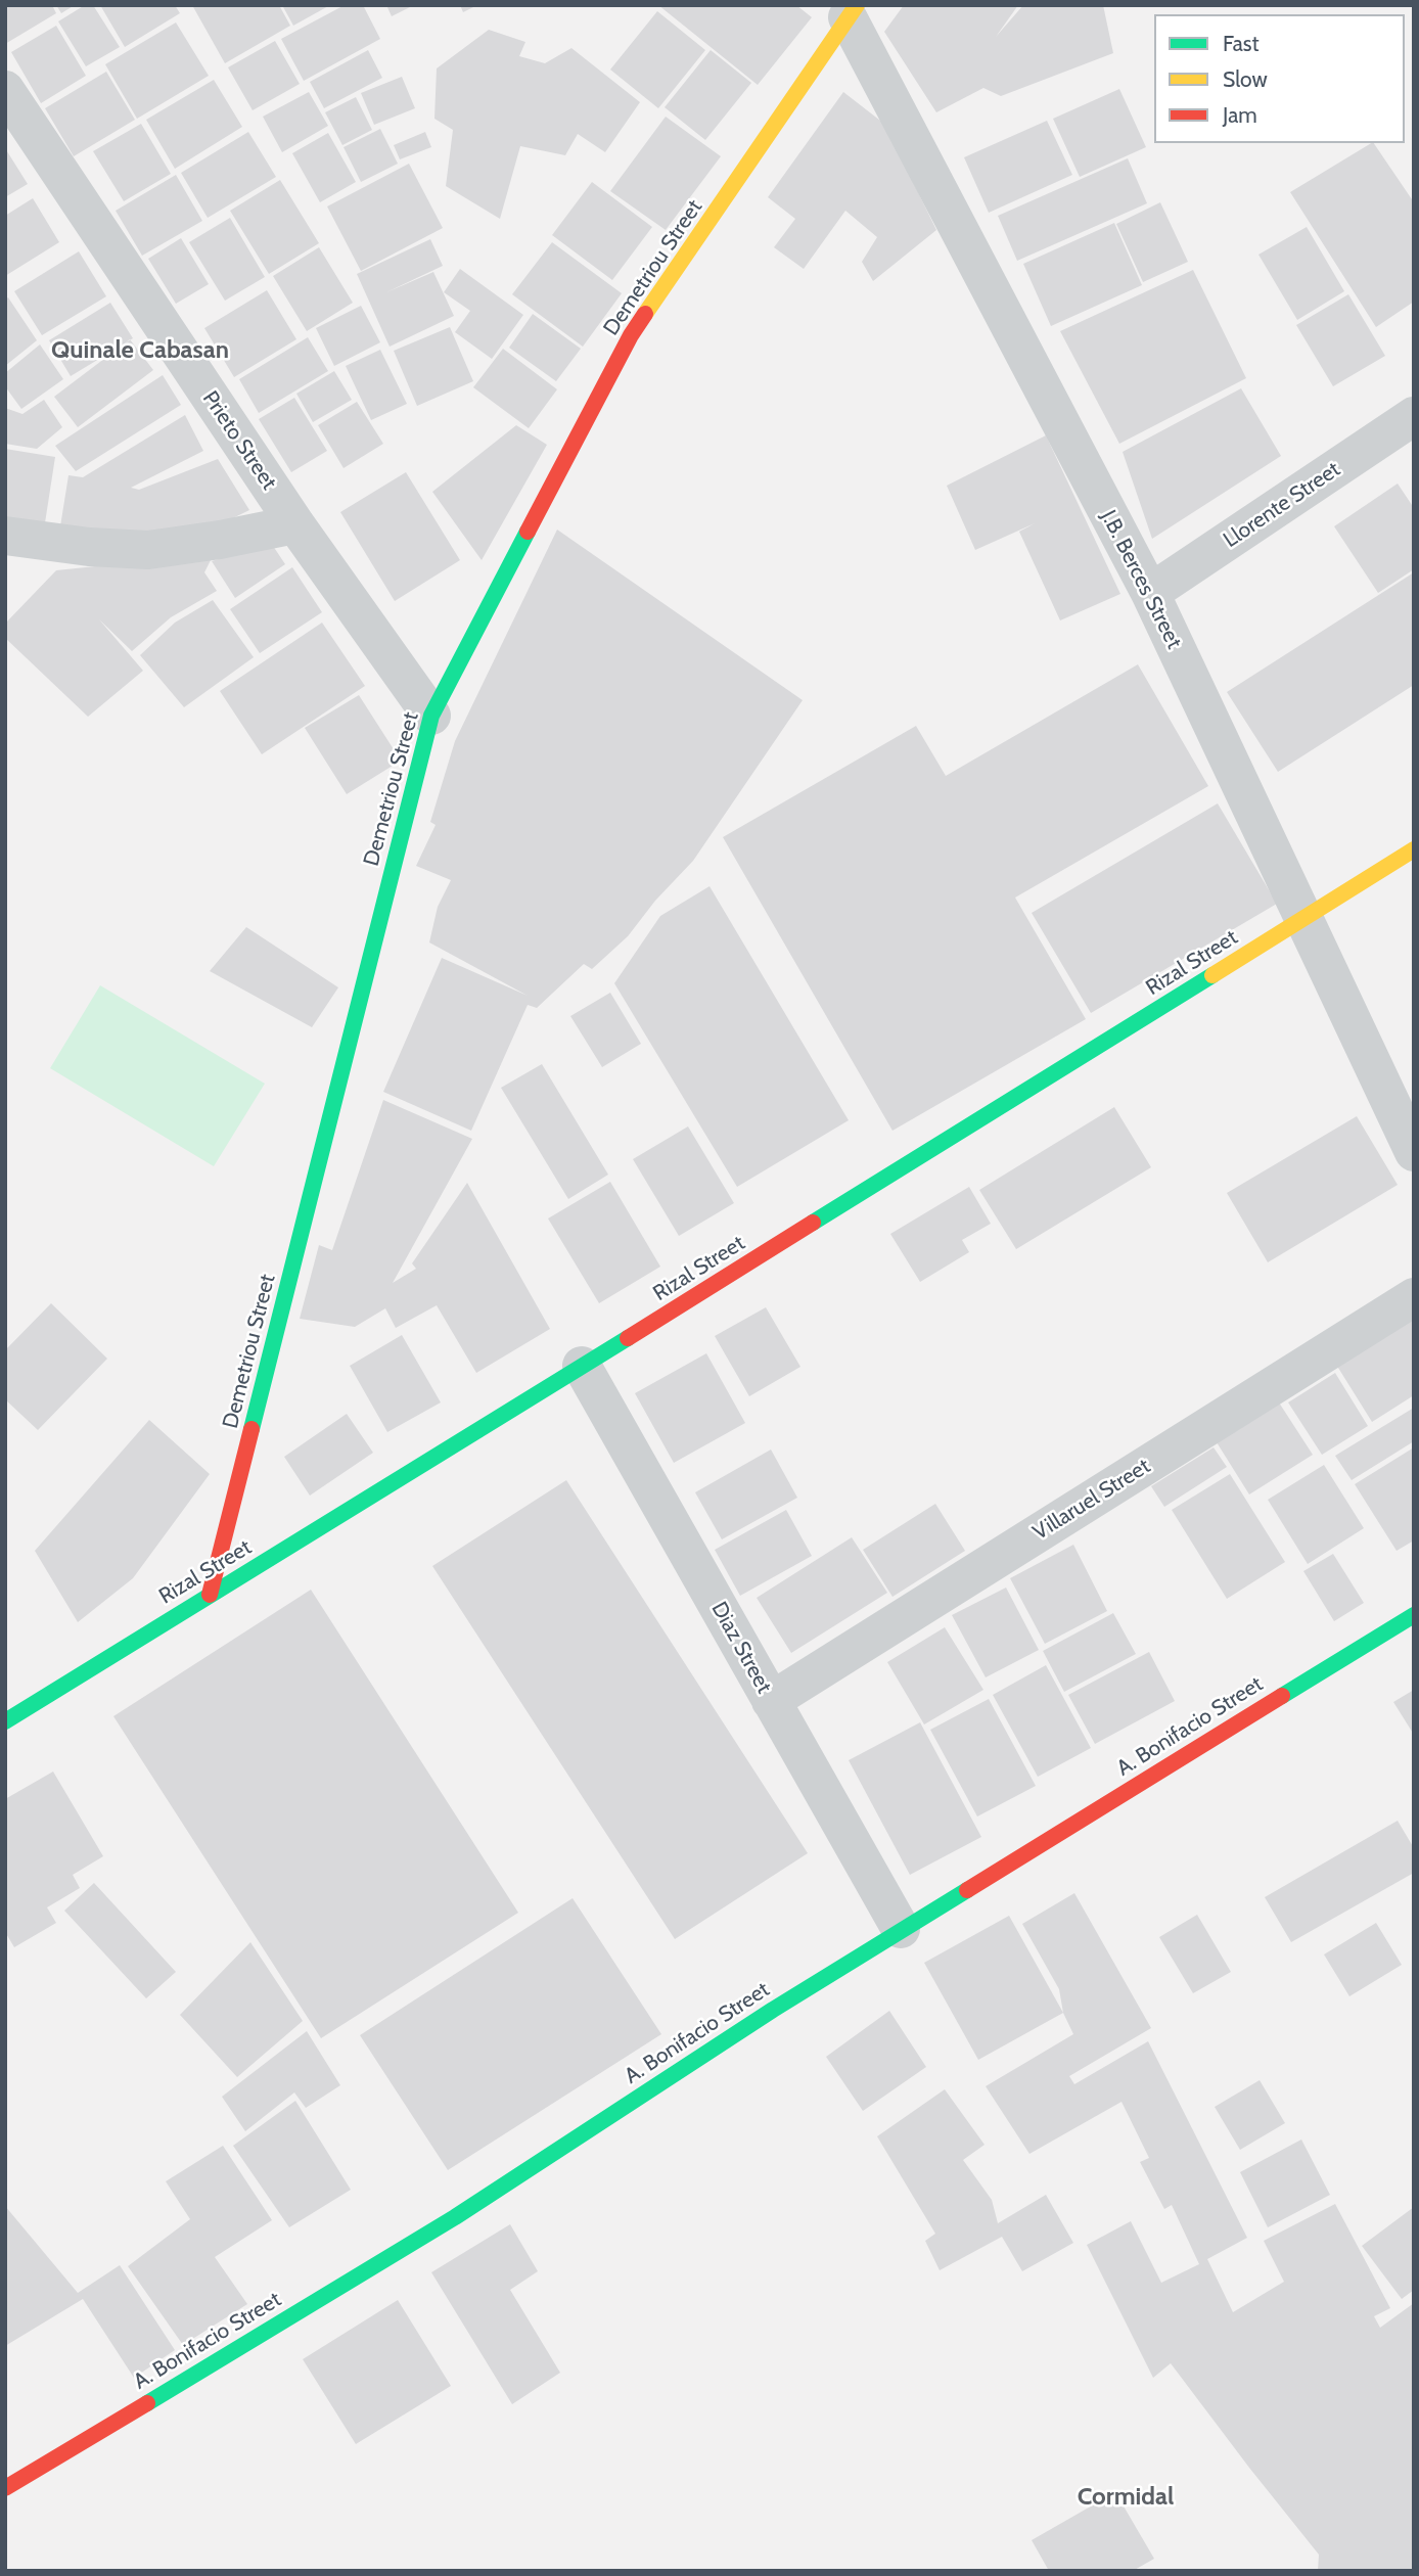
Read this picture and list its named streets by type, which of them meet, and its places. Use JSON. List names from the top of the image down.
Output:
{
  "streets": {
    "main road": ["Demetriou Street", "Rizal Street", "A. Bonifacio Street"],
    "street": [
      "Prieto Street",
      "Llorente Street",
      "J.B. Berces Street",
      "Villaruel Street",
      "Diaz Street"
    ]
  },
  "crossings": [
    ["Demetriou Street", "Prieto Street"],
    ["Demetriou Street", "J.B. Berces Street"],
    ["Demetriou Street", "Rizal Street"],
    ["Llorente Street", "J.B. Berces Street"],
    ["J.B. Berces Street", "Rizal Street"],
    ["Rizal Street", "Diaz Street"],
    ["Villaruel Street", "Diaz Street"],
    ["Diaz Street", "A. Bonifacio Street"]
  ],
  "districts": ["Quinale Cabasan", "Cormidal"],
  "legend": ["Fast", "Slow", "Jam"]
}
